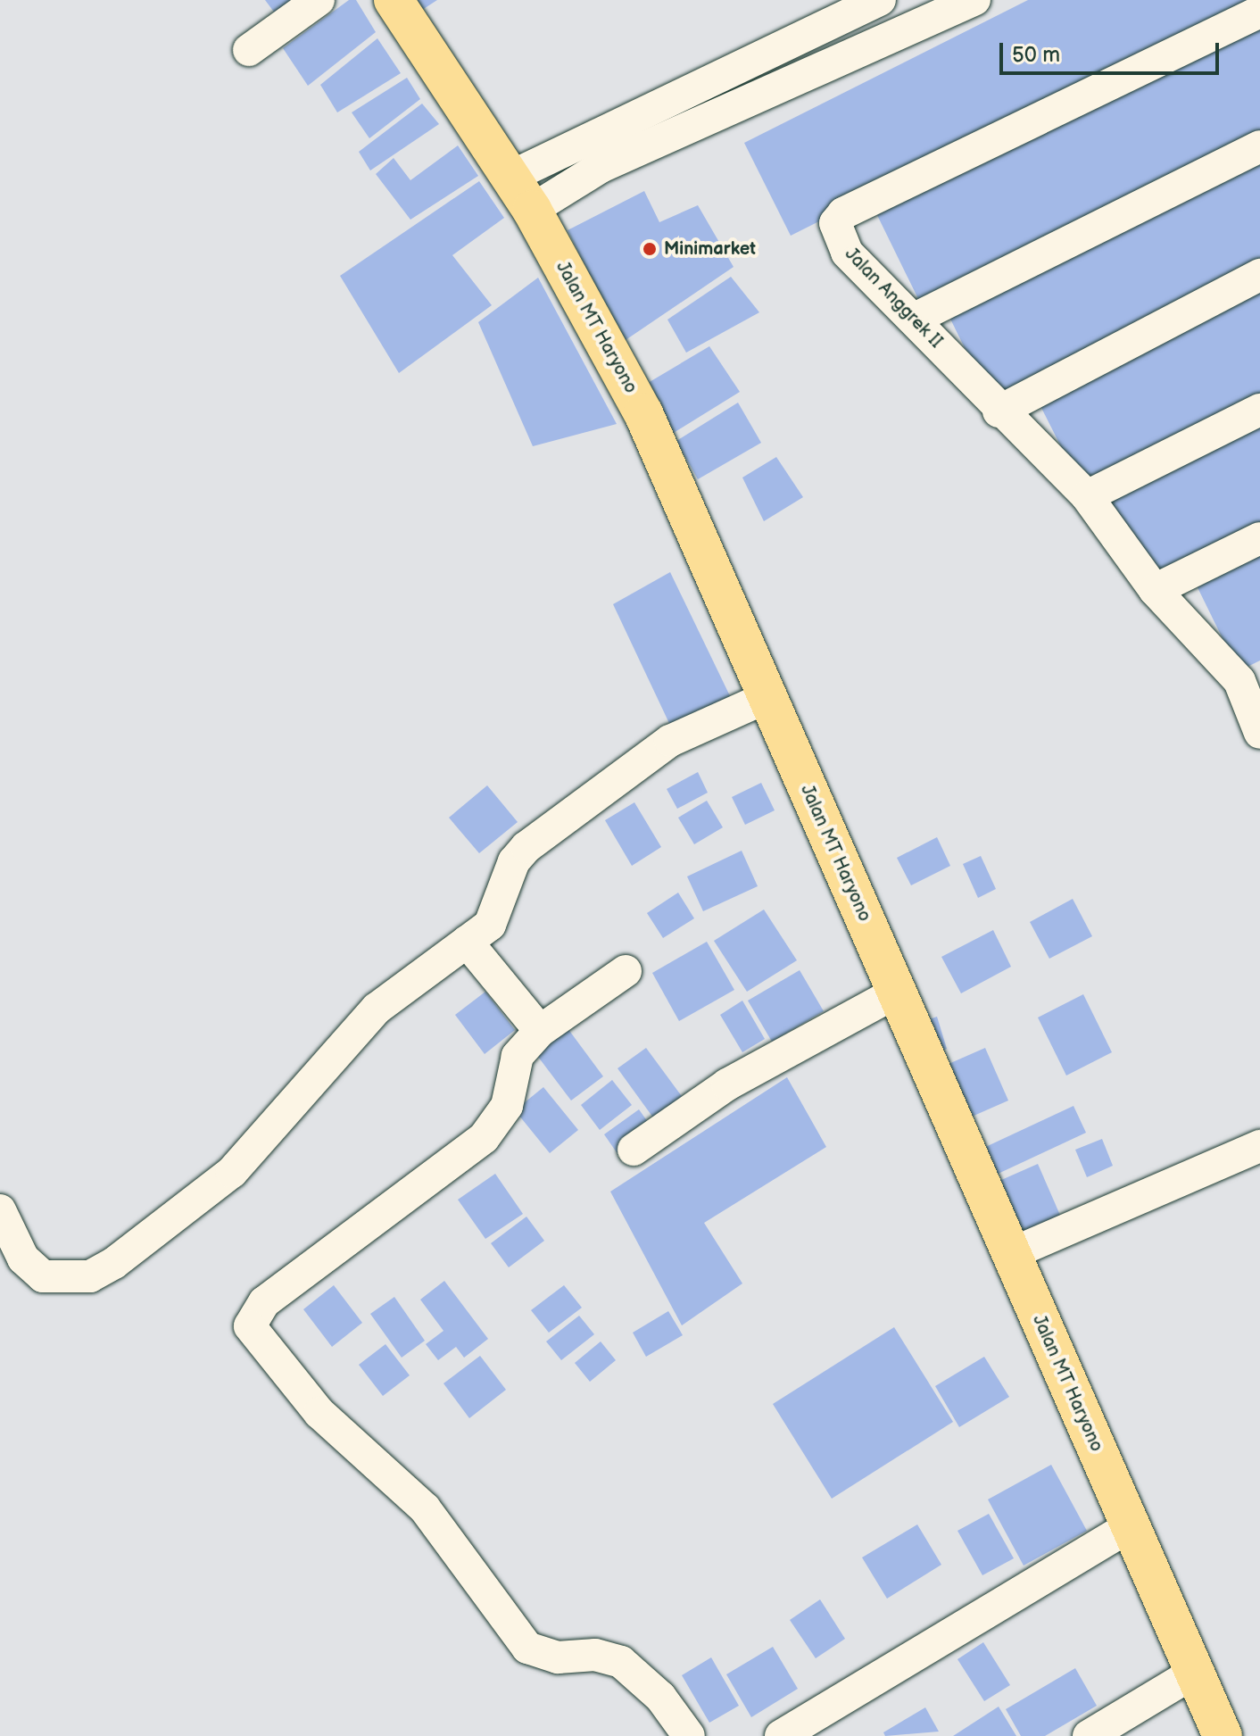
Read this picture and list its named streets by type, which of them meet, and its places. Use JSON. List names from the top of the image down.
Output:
{
  "streets": {
    "main road": ["Jalan MT Haryono"],
    "street": ["Jalan Anggrek II"]
  },
  "places": ["Minimarket"],
  "scale_bar": "50 m"
}
